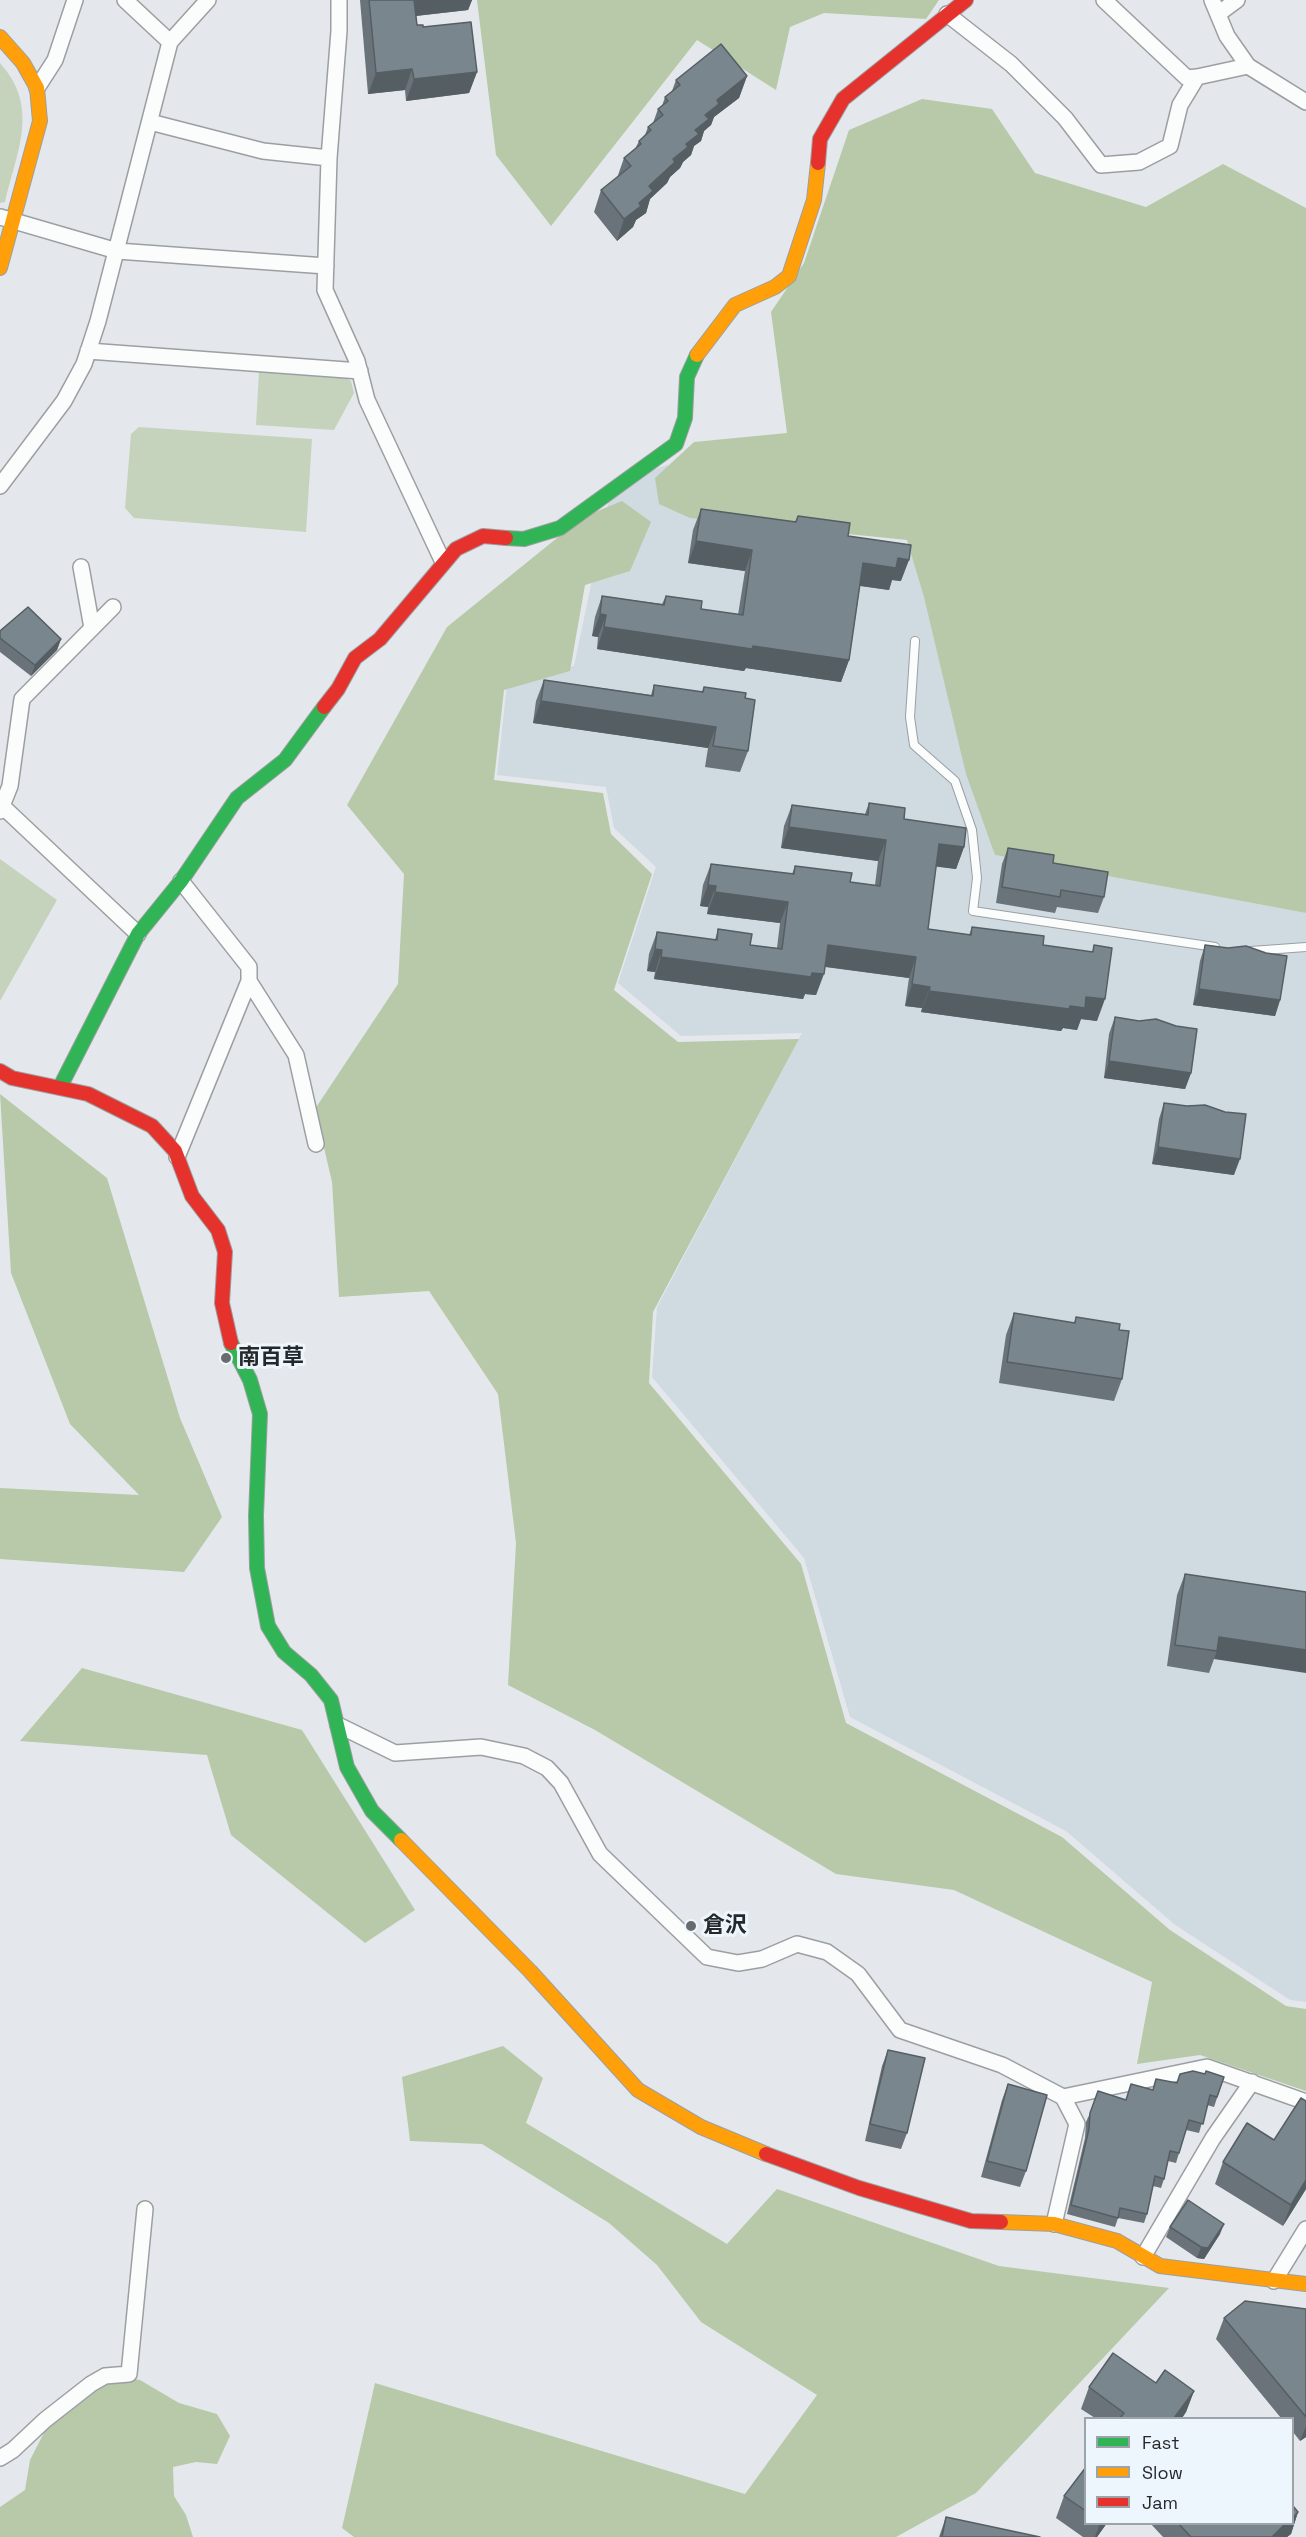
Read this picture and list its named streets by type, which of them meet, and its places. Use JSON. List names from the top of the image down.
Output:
{
  "places": ["南百草", "倉沢"],
  "legend": ["Fast", "Slow", "Jam"]
}
